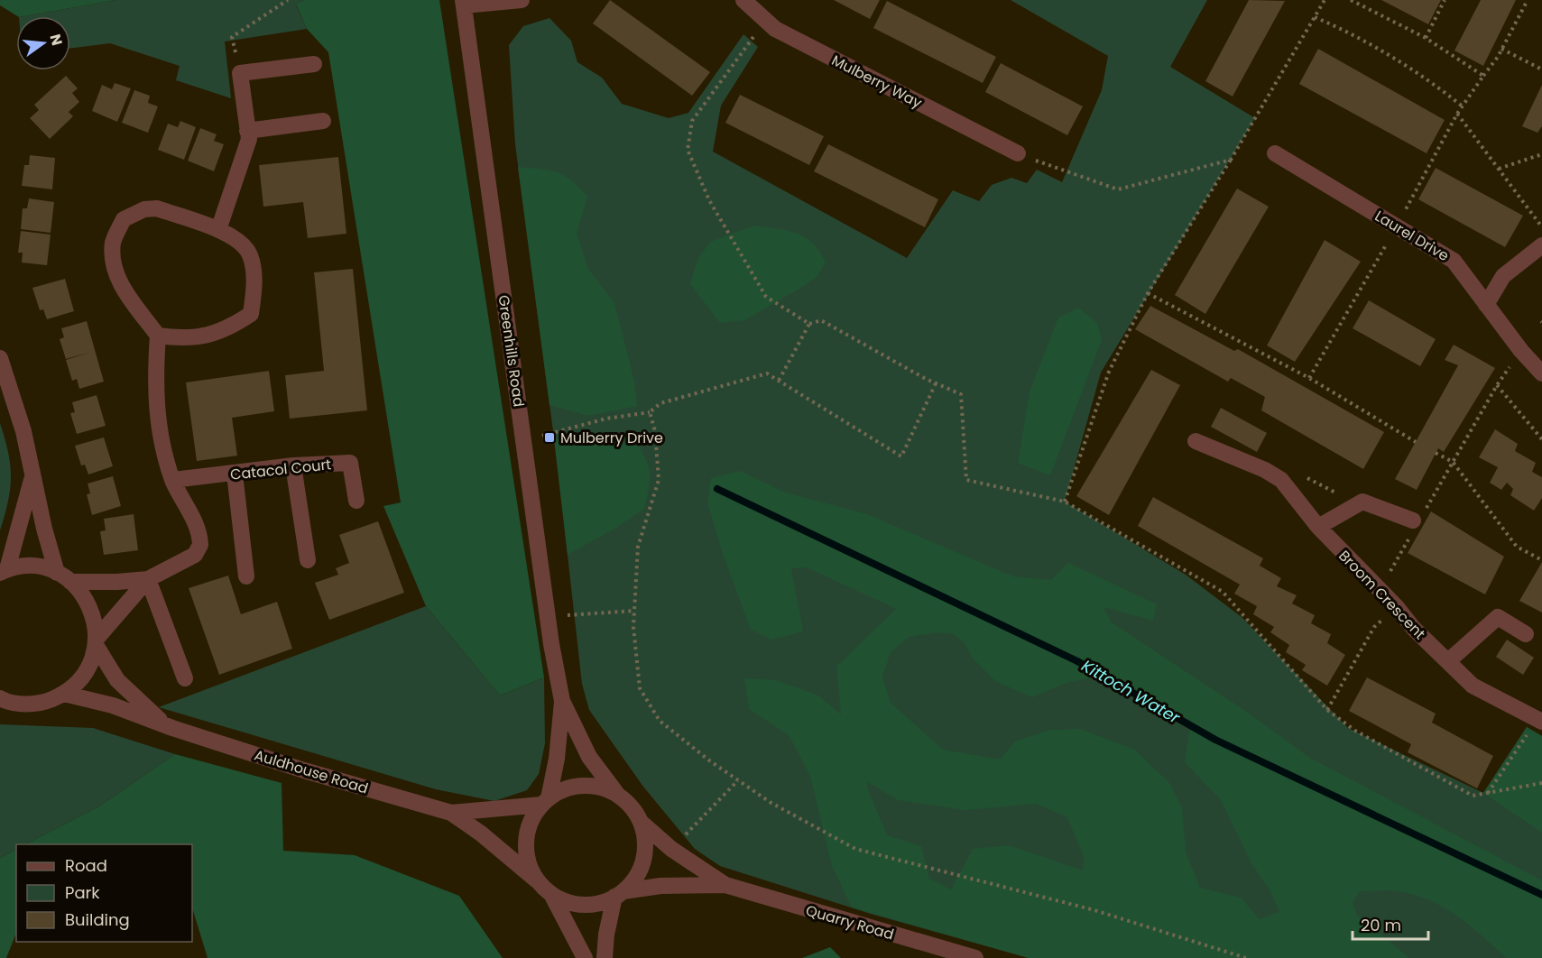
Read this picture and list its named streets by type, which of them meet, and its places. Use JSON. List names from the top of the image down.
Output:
{
  "streets": {
    "street": [
      "Mulberry Way",
      "Laurel Drive",
      "Greenhills Road",
      "Catacol Court",
      "Broom Crescent",
      "Auldhouse Road",
      "Quarry Road"
    ]
  },
  "crossings": [
    ["Greenhills Road", "Auldhouse Road"],
    ["Greenhills Road", "Quarry Road"],
    ["Auldhouse Road", "Quarry Road"]
  ],
  "water": ["Kittoch Water"],
  "places": {
    "transit": ["Mulberry Drive"]
  },
  "legend": ["Road", "Park", "Building"],
  "scale_bar": "20 m",
  "north": "right"
}
